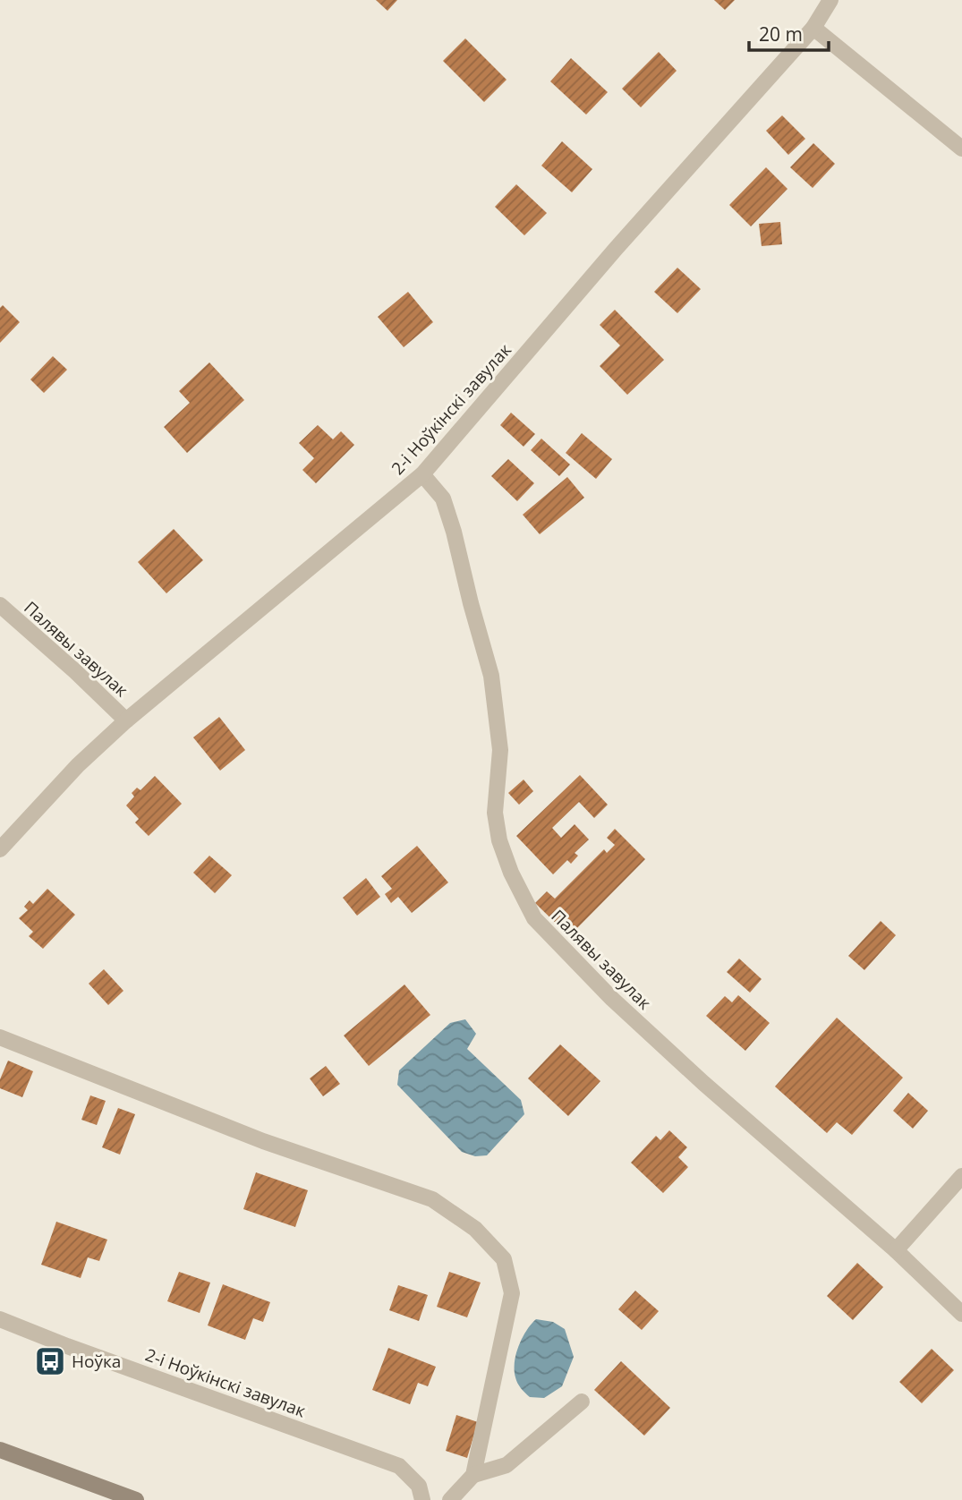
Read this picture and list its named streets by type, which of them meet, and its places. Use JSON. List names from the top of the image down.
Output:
{
  "streets": {
    "street": ["2-і Ноўкінскі завулак", "Палявы завулак"]
  },
  "crossings": [
    ["2-і Ноўкінскі завулак", "Палявы завулак"]
  ],
  "places": {
    "bus stop": ["Ноўка"]
  },
  "scale_bar": "20 m"
}
